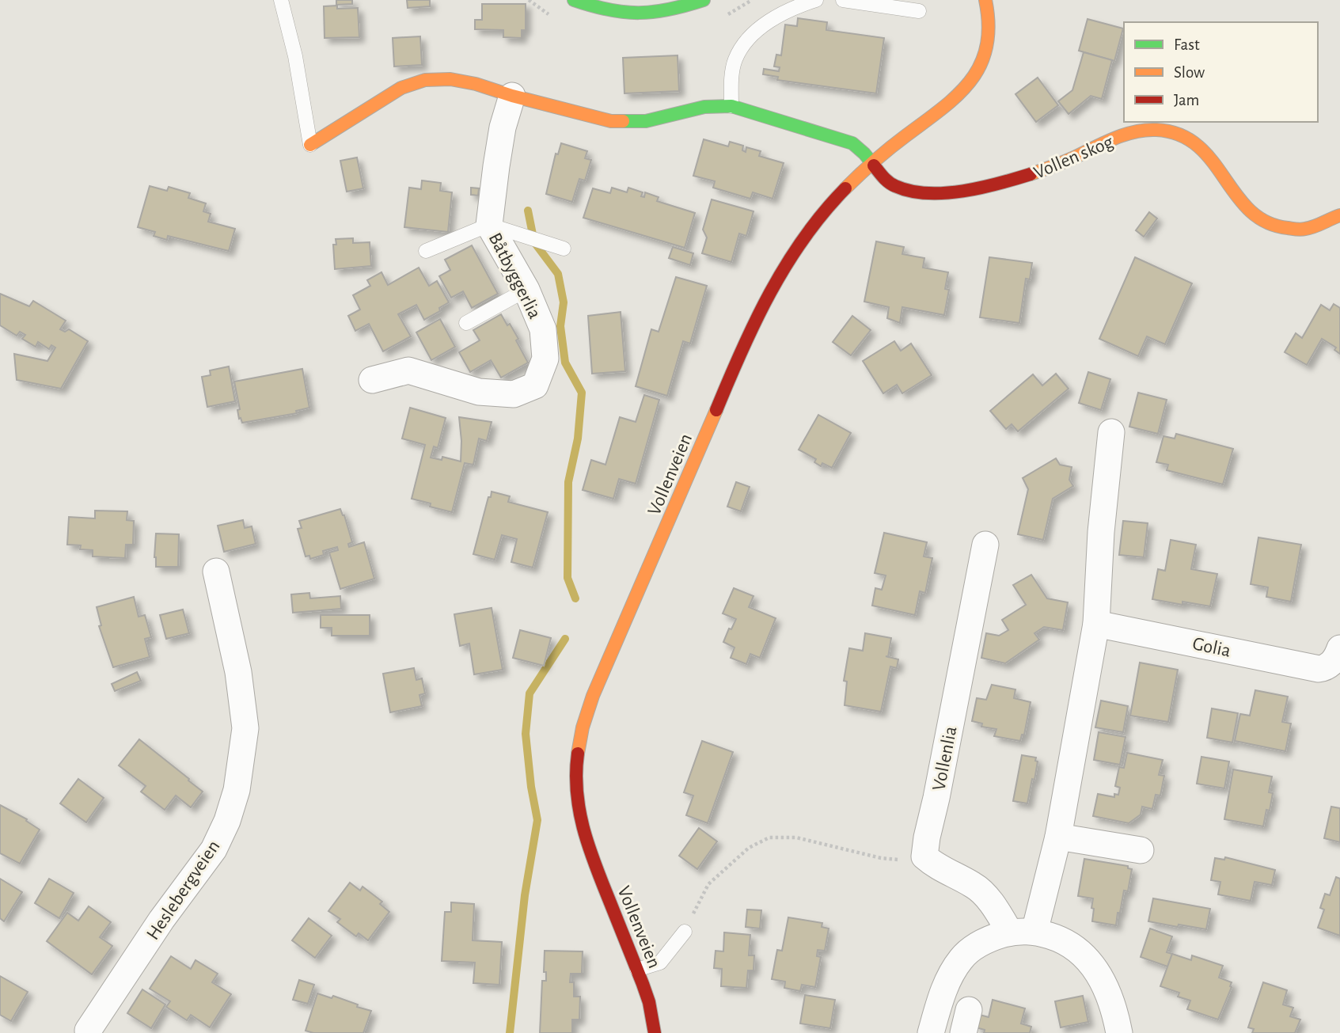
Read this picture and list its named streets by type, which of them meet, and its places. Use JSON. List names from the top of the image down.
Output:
{
  "streets": {
    "main road": ["Vollen skog", "Vollenveien"],
    "street": [
      "Båtbyggerlia",
      "Golia",
      "Vollenlia",
      "Heslebergveien"
    ]
  },
  "crossings": [
    ["Vollen skog", "Vollenveien"]
  ],
  "legend": ["Fast", "Slow", "Jam"]
}
